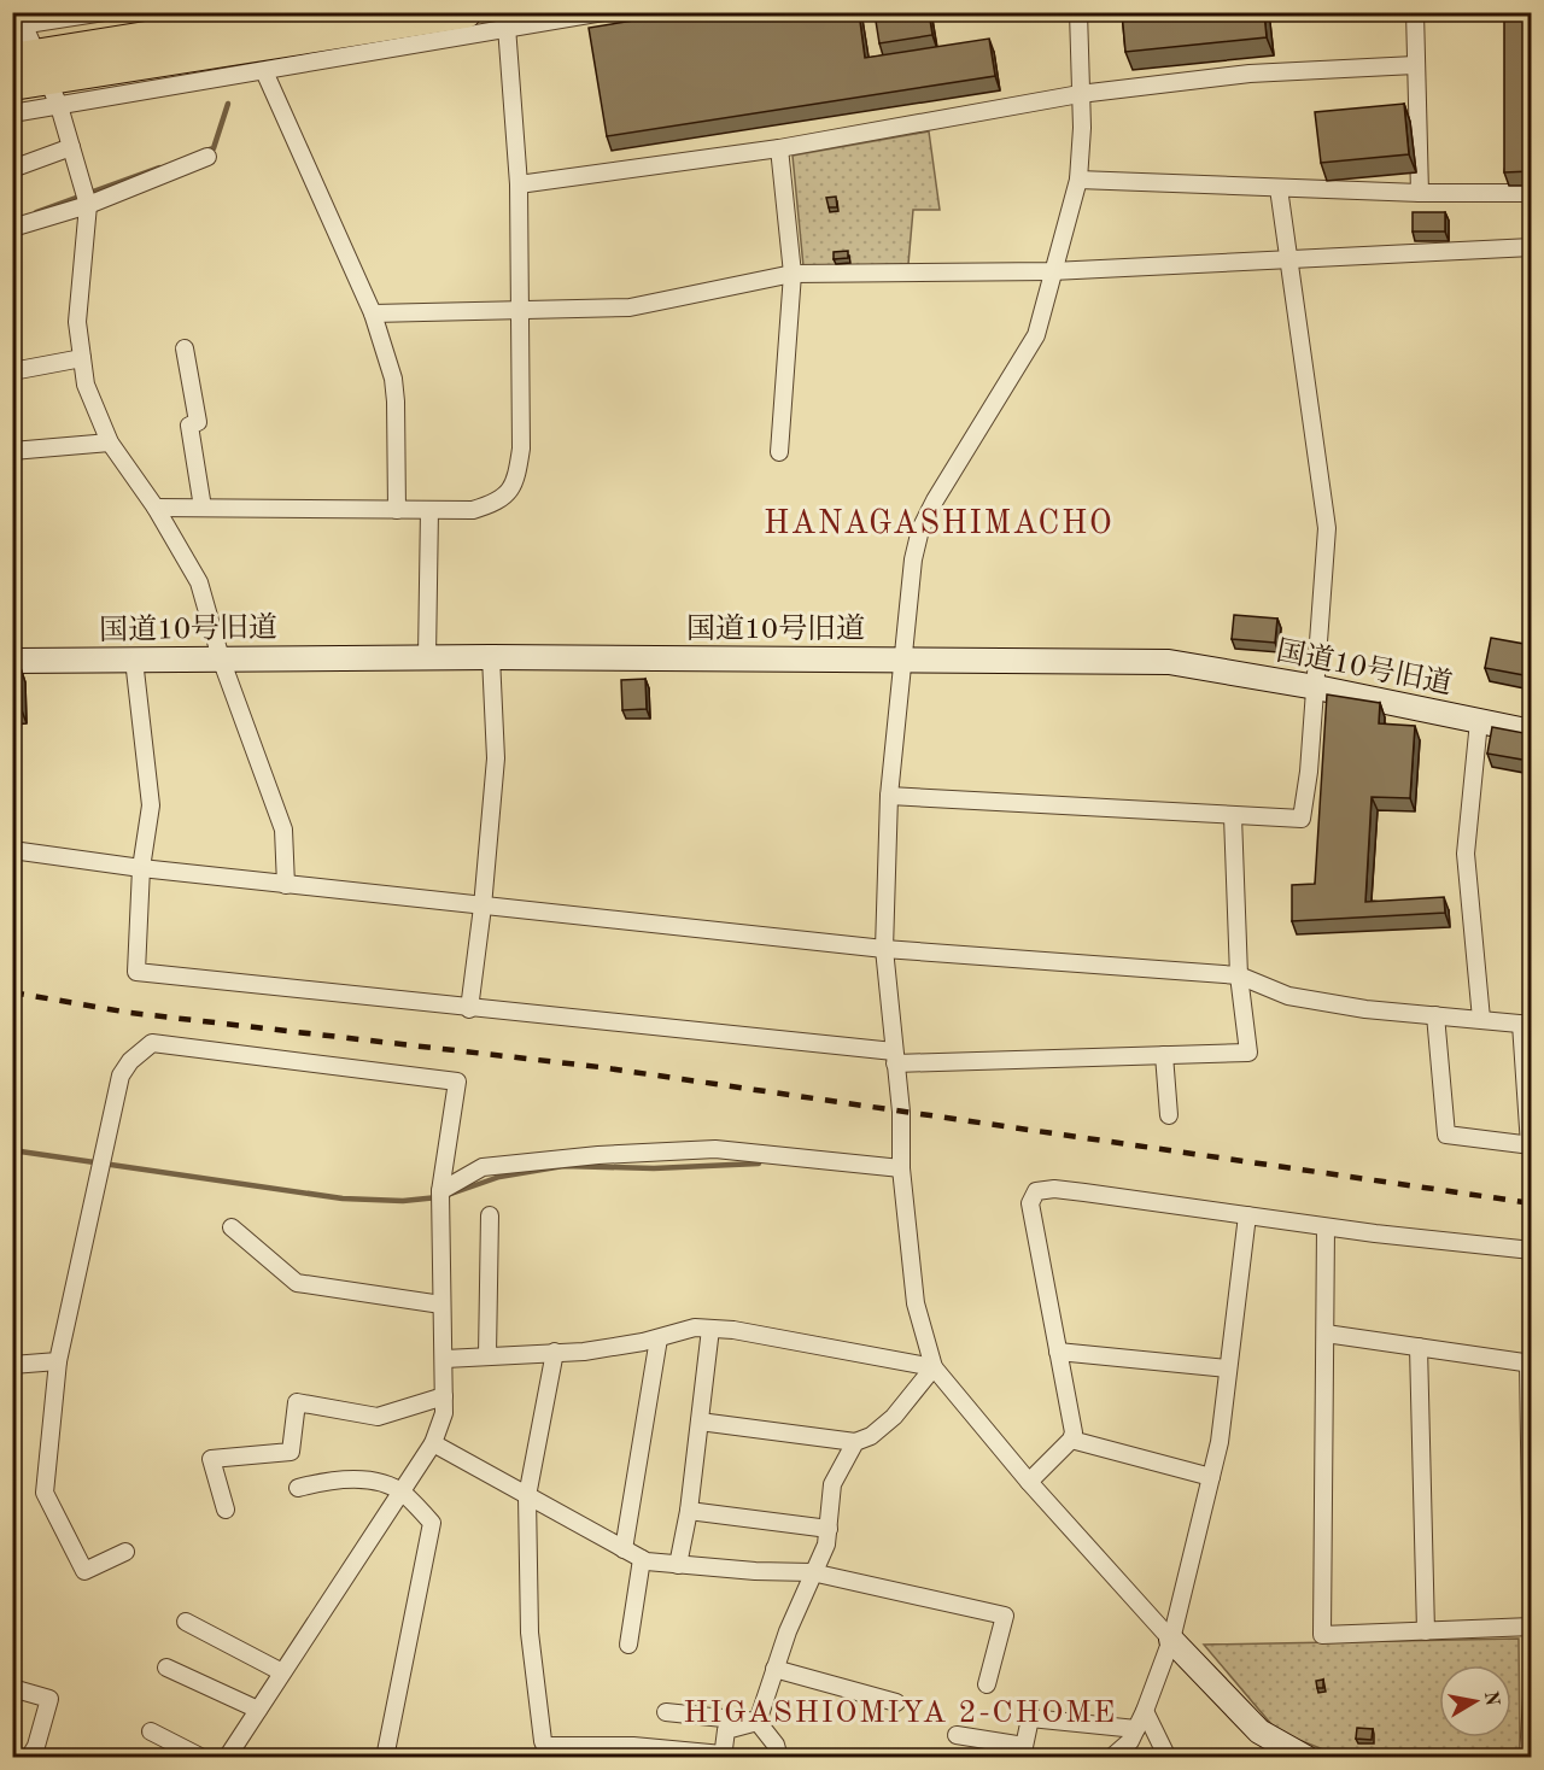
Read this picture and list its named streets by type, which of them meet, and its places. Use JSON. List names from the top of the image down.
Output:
{
  "streets": {
    "street": ["国道10号旧道"]
  },
  "districts": ["HANAGASHIMACHO", "HIGASHIOMIYA 2-CHOME"],
  "north": "right"
}
